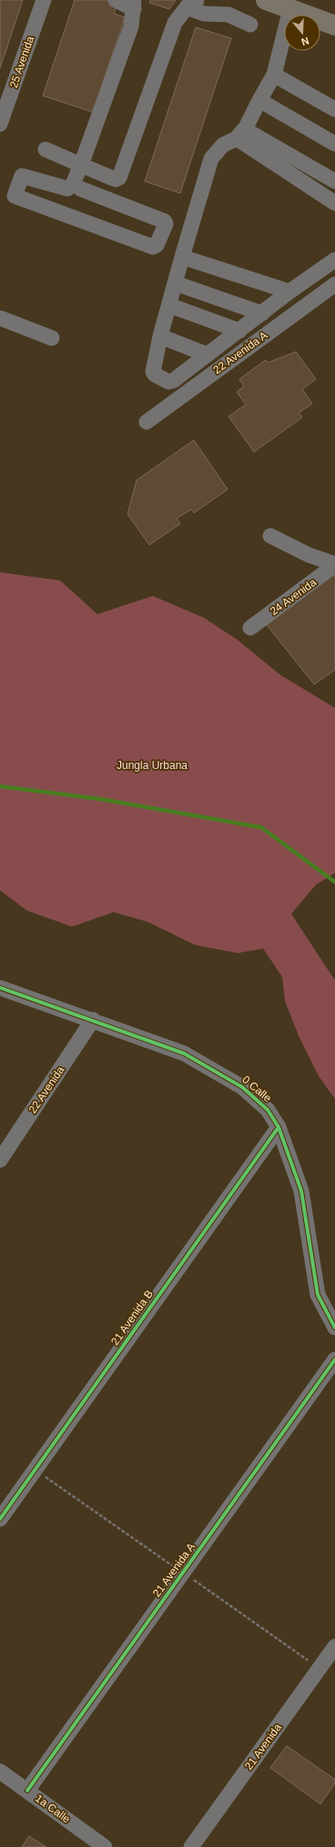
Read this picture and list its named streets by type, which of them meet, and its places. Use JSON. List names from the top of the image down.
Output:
{
  "streets": {
    "street": [
      "25 Avenida",
      "22 Avenida A",
      "24 Avenida",
      "0 Calle",
      "22 Avenida",
      "21 Avenida B",
      "21 Avenida A",
      "21 Avenida",
      "1a Calle"
    ]
  },
  "crossings": [
    ["0 Calle", "22 Avenida"],
    ["0 Calle", "21 Avenida B"],
    ["21 Avenida A", "1a Calle"]
  ],
  "parks": ["Jungla Urbana"],
  "north": "bottom"
}
